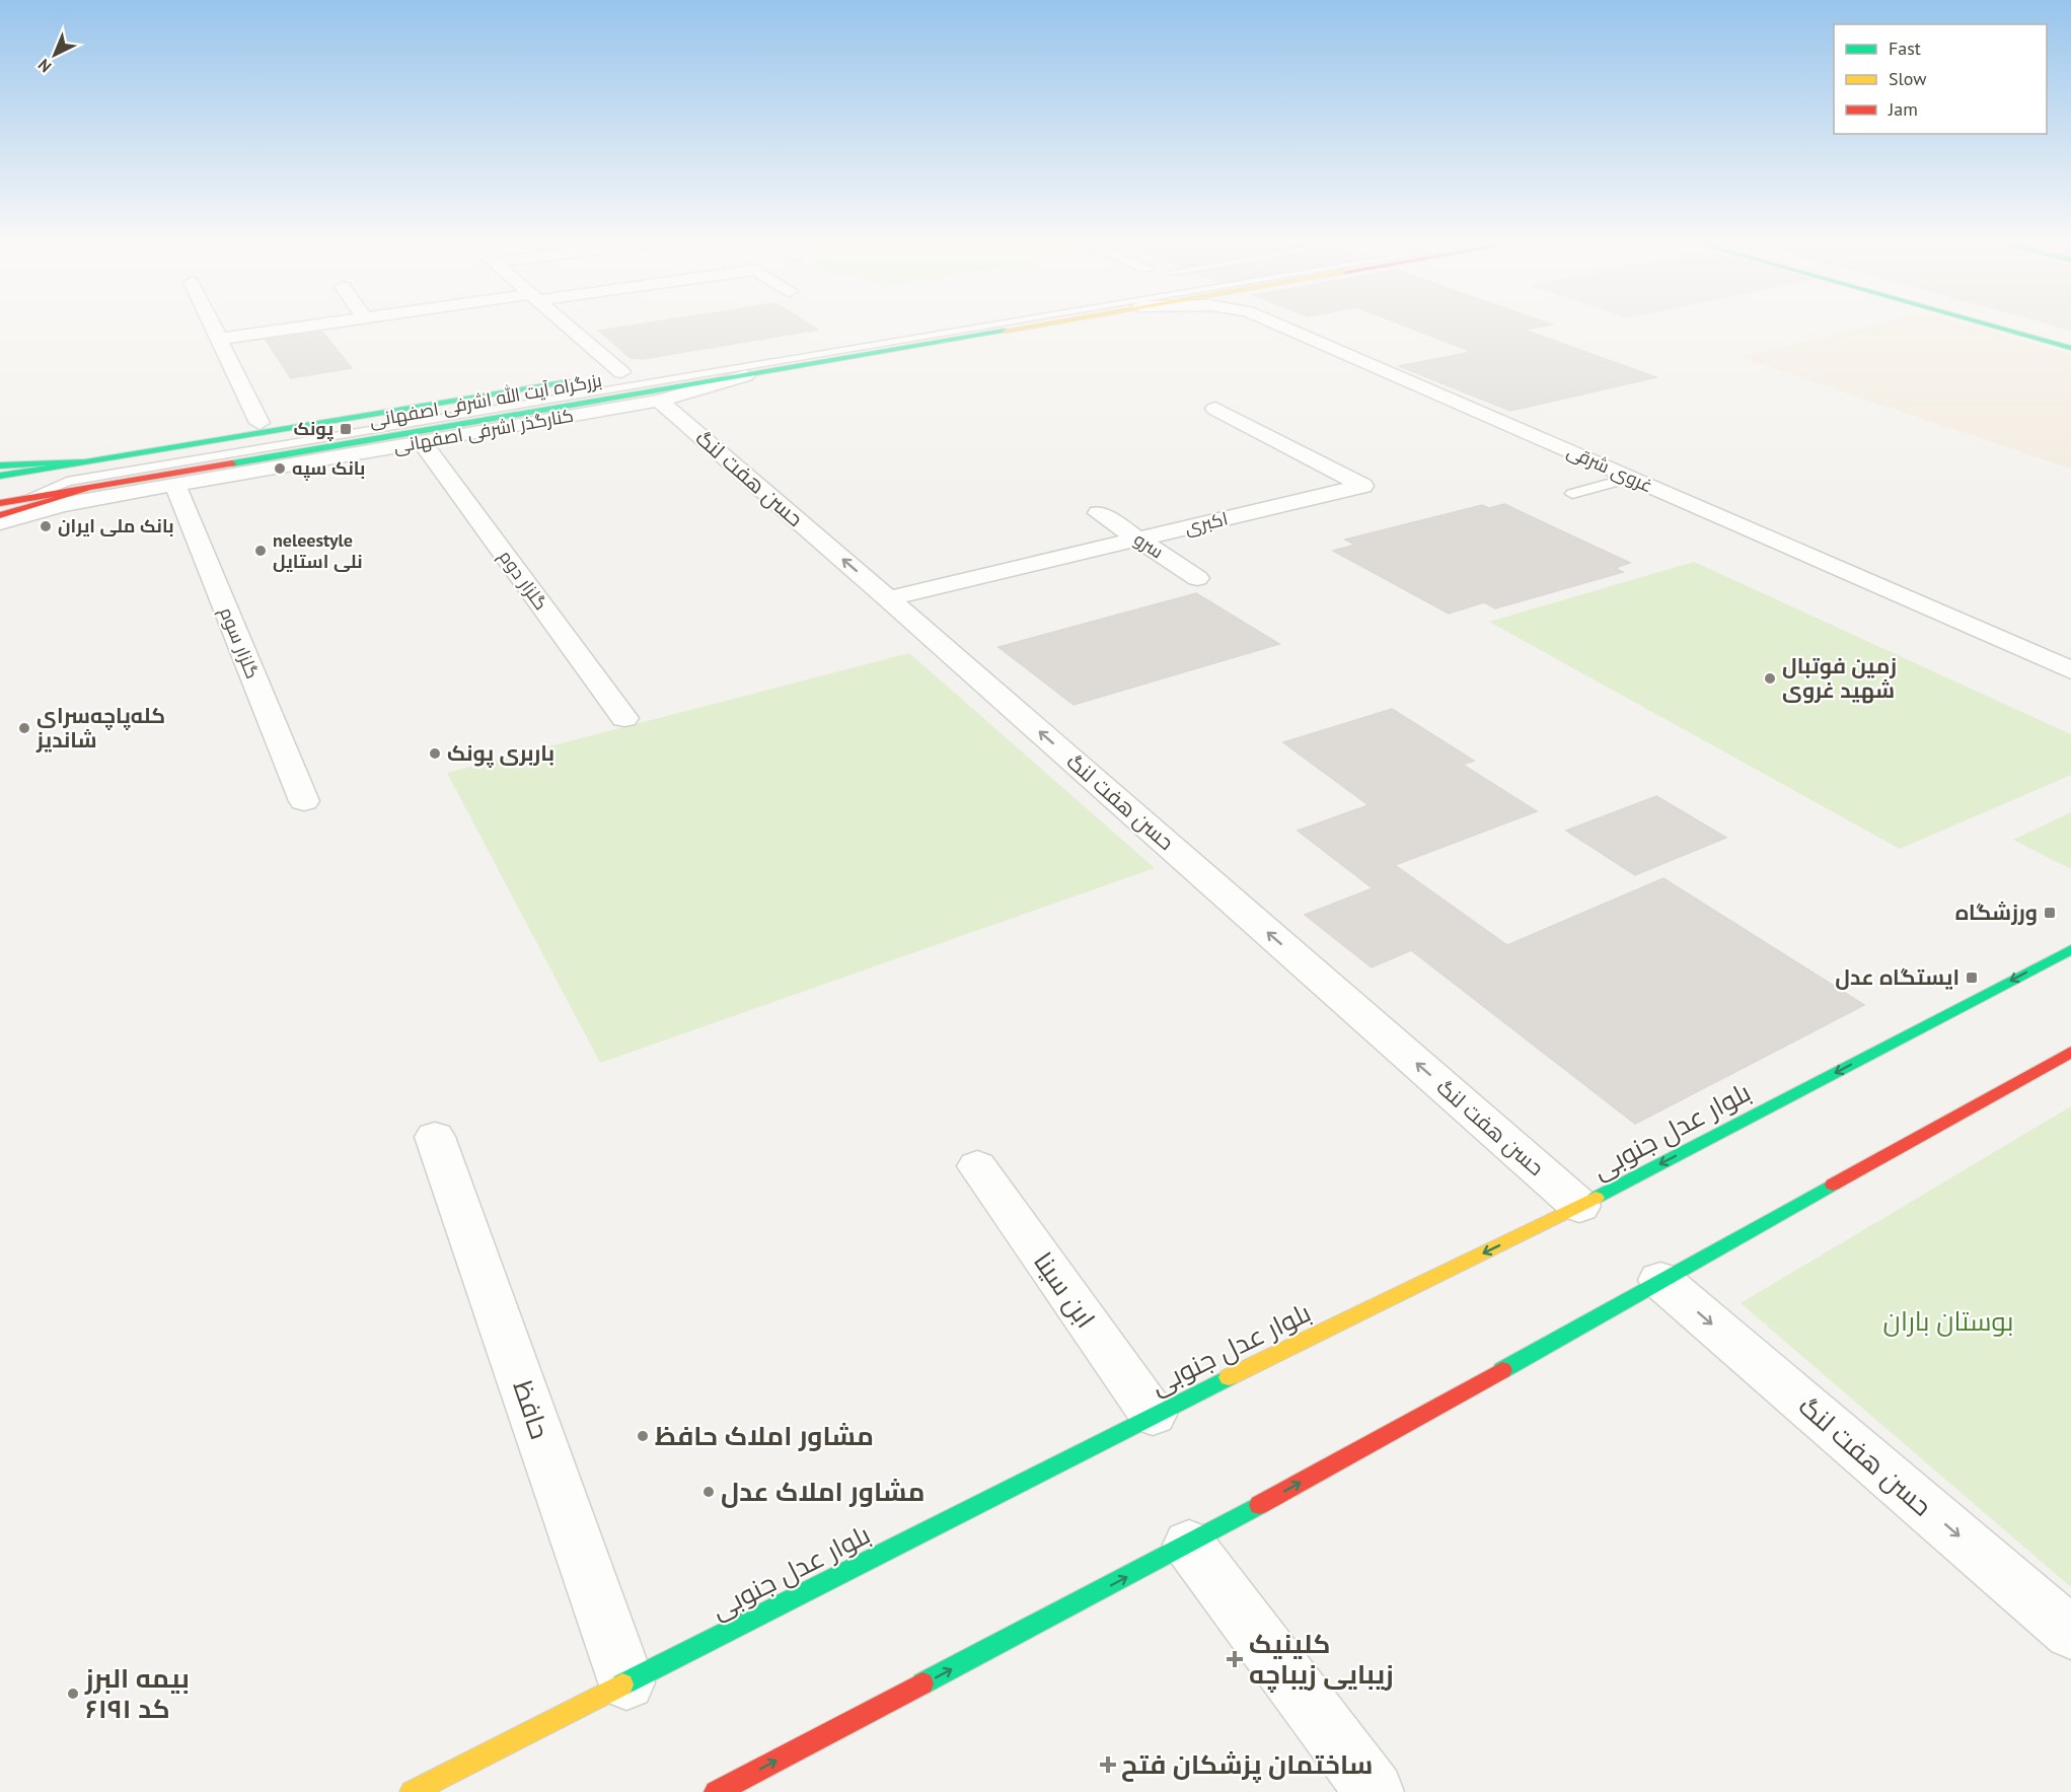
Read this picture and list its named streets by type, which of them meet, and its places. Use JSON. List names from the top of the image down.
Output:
{
  "streets": {
    "main road": ["بزرگراه آیت الله اشرفی اصفهانی", "بلوار عدل جنوبی"],
    "street": [
      "کنارگذر اشرفی اصفهانی",
      "غروی شرقی",
      "حسن هفت لنگ",
      "اکبری",
      "سرو",
      "گلزار دوم",
      "گلزار سوم",
      "ابن سینا",
      "حافظ"
    ]
  },
  "crossings": [
    ["بزرگراه آیت الله اشرفی اصفهانی", "کنارگذر اشرفی اصفهانی"],
    ["کنارگذر اشرفی اصفهانی", "حسن هفت لنگ"],
    ["کنارگذر اشرفی اصفهانی", "گلزار دوم"],
    ["کنارگذر اشرفی اصفهانی", "گلزار سوم"],
    ["حسن هفت لنگ", "اکبری"],
    ["حسن هفت لنگ", "بلوار عدل جنوبی"],
    ["اکبری", "سرو"],
    ["بلوار عدل جنوبی", "ابن سینا"],
    ["بلوار عدل جنوبی", "حافظ"]
  ],
  "parks": ["بوستان باران"],
  "places": {
    "transit": ["پونک", "ورزشگاه", "ایستگاه عدل"],
    "other": [
      "بانک سپه",
      "بانک ملی ایران",
      "neleestyle نلی استایل",
      "زمین فوتبال شهید غروی",
      "کله‌پاچه‌سرای شاندیز",
      "باربری پونک",
      "مشاور املاک حافظ",
      "مشاور املاک عدل",
      "بیمه البرز کد ۶۱۹۱"
    ],
    "health": ["کلینیک زیبایی زیباچه", "ساختمان پزشکان فتح"]
  },
  "legend": ["Fast", "Slow", "Jam"],
  "north": "bottom left"
}
